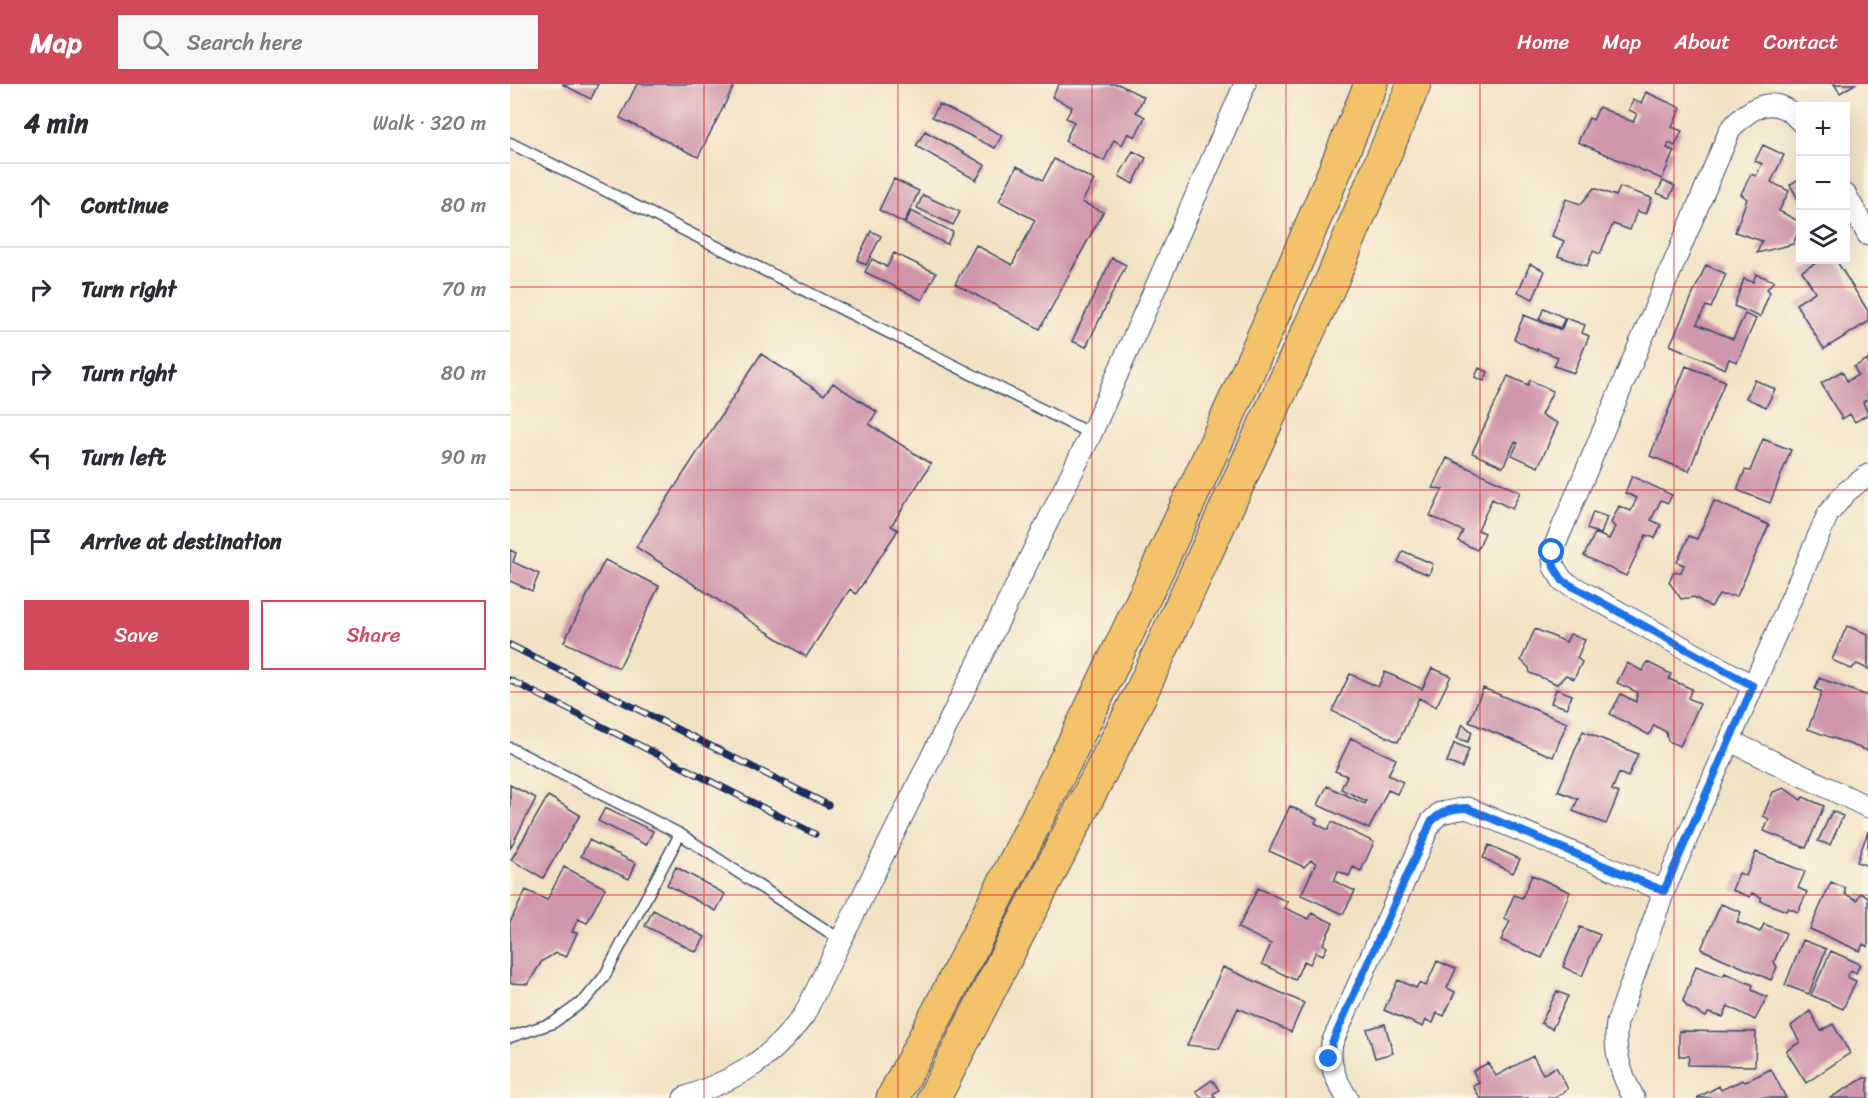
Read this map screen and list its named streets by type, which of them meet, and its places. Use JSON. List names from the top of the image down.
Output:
{
  "page": {
    "header": "Map",
    "search": "Search here",
    "nav": [
      "Home",
      "Map",
      "About",
      "Contact"
    ],
    "heading": ["4 min", "Walk · 320 m"],
    "map_buttons": ["+", "−"],
    "list": [
      ["Continue", "80 m"],
      ["Turn right", "70 m"],
      ["Turn right", "80 m"],
      ["Turn left", "90 m"],
      "Arrive at destination"
    ],
    "buttons": ["Save", "Share"]
  }
}
